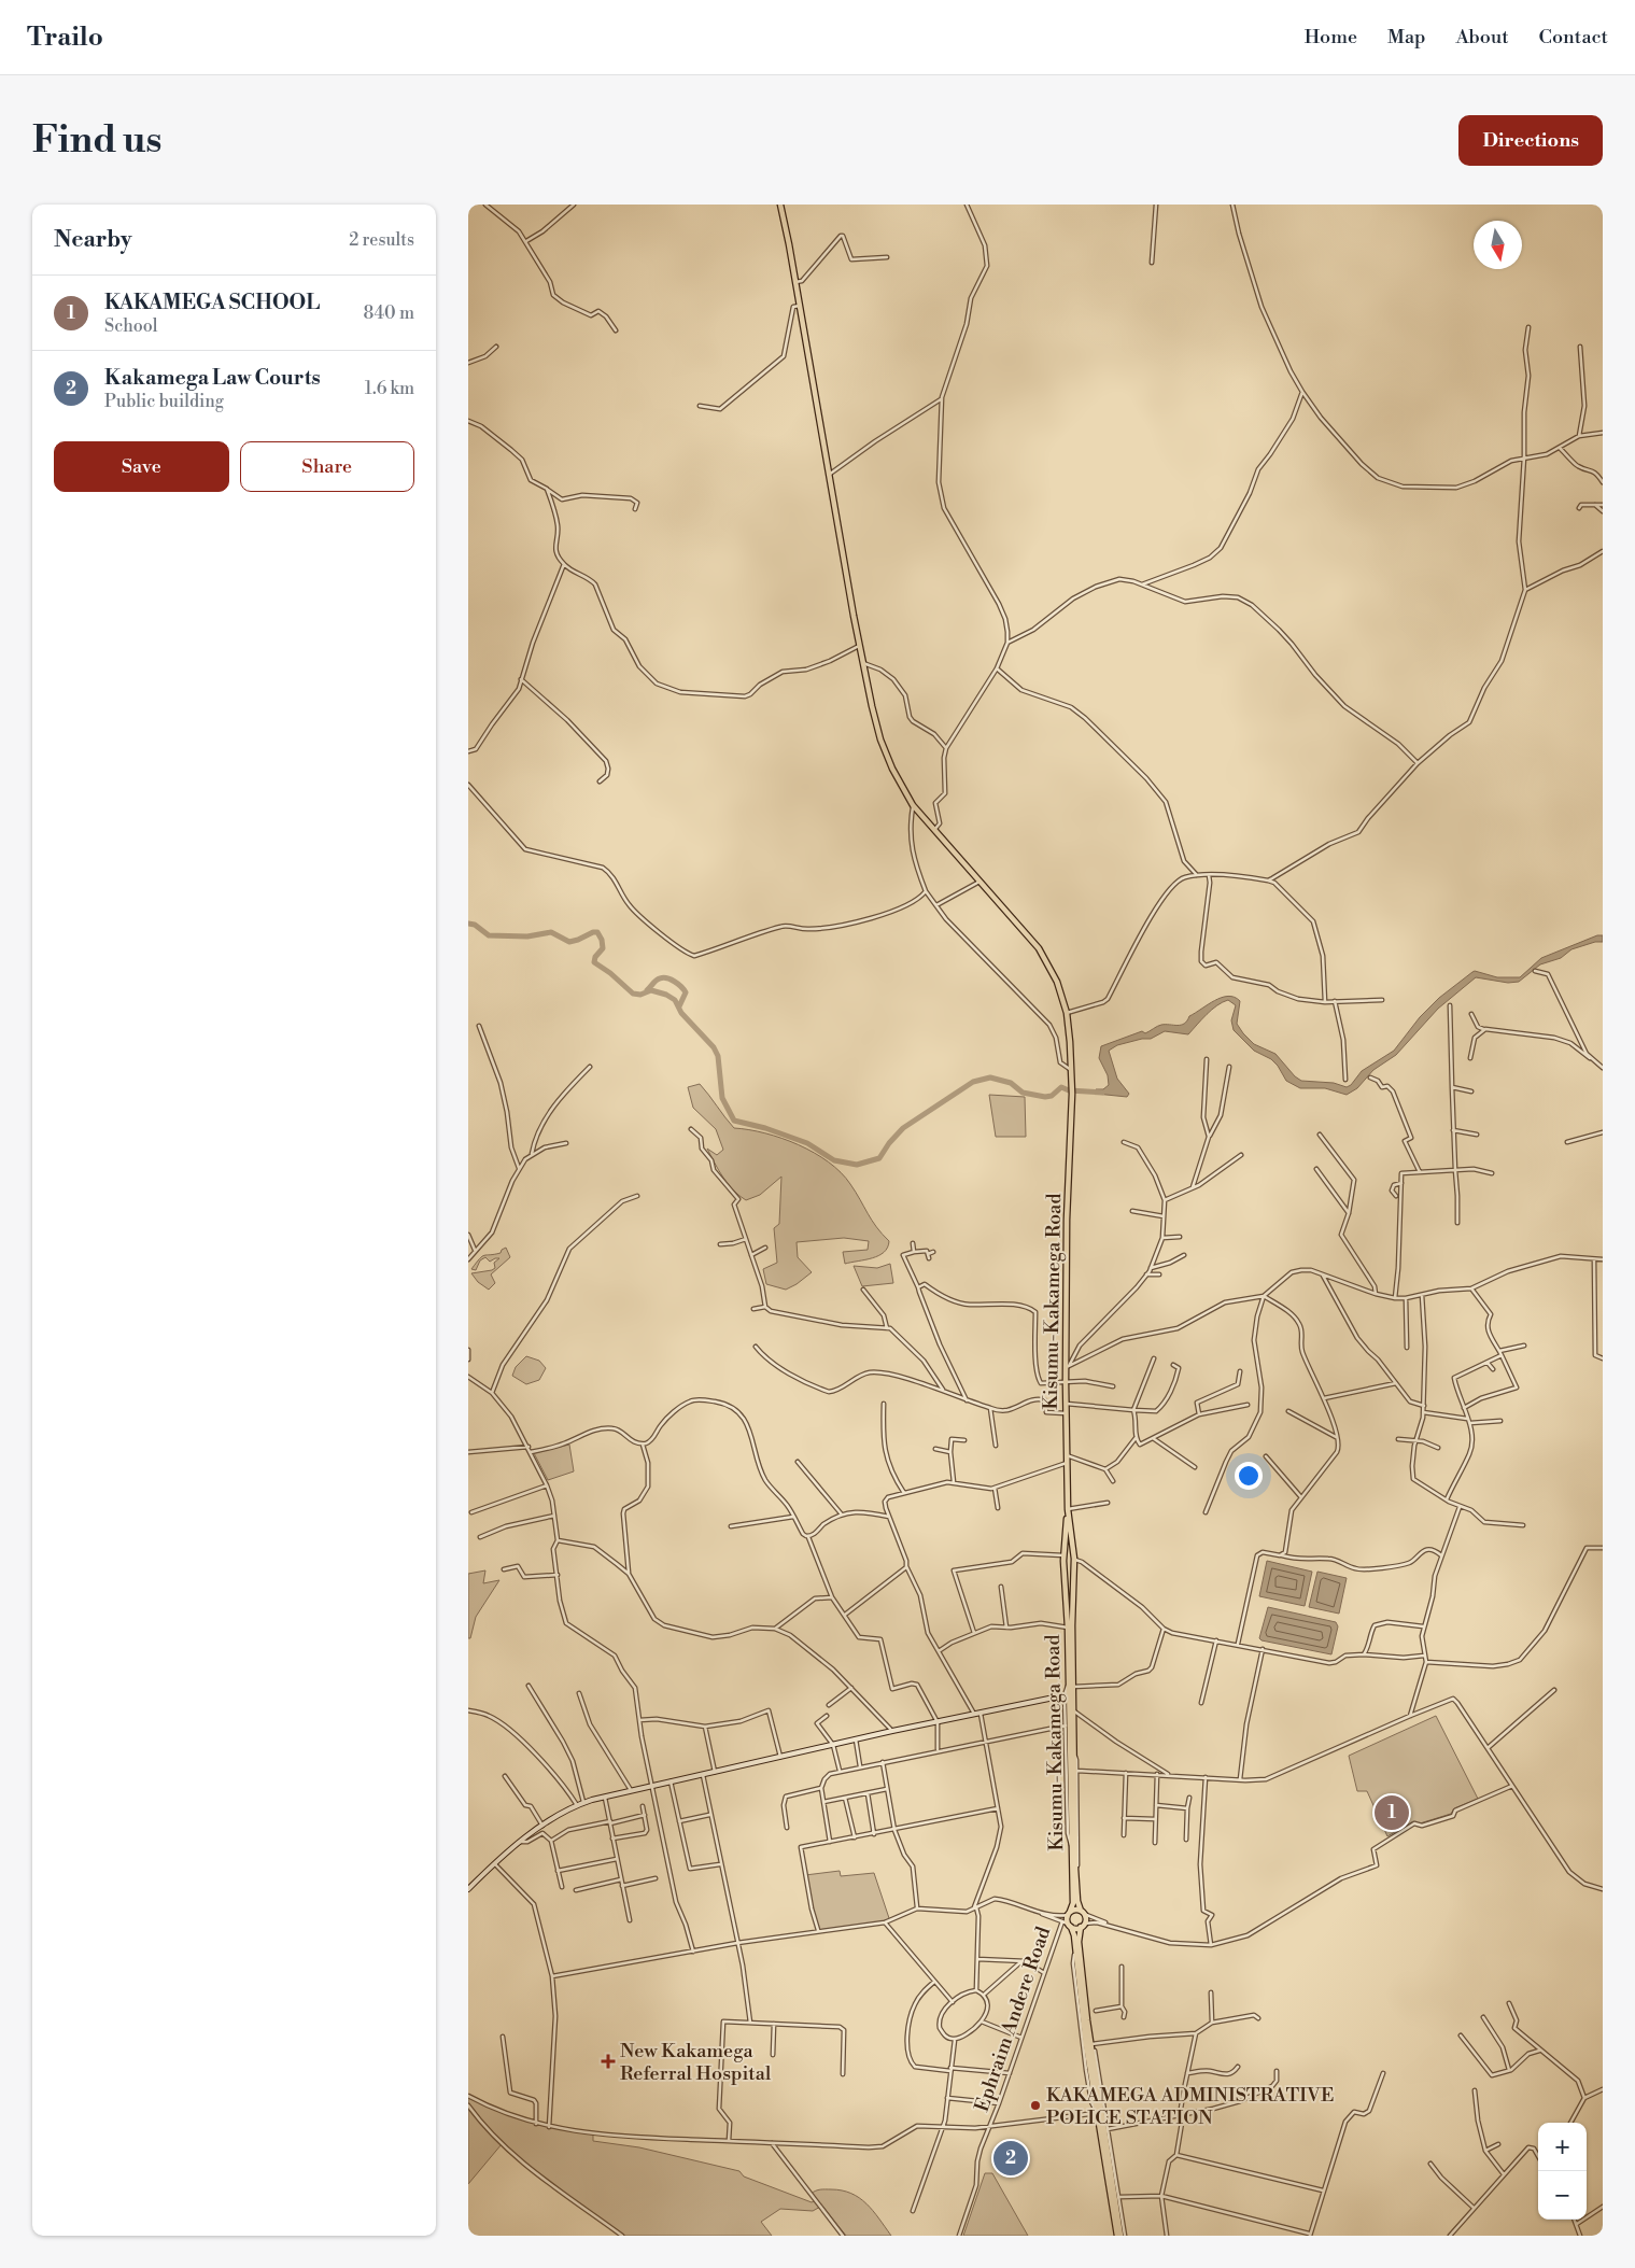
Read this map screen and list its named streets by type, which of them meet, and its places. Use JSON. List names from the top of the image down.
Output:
{
  "streets": {
    "highway": ["Kisumu-Kakamega Road"],
    "street": ["Ephraim Andere Road"]
  },
  "crossings": [
    ["Kisumu-Kakamega Road", "Ephraim Andere Road"]
  ],
  "places": {
    "health": ["New Kakamega Referral Hospital"],
    "other": ["KAKAMEGA ADMINISTRATIVE POLICE STATION"]
  },
  "north": "bottom",
  "page": {
    "header": "Trailo",
    "nav": [
      "Home",
      "Map",
      "About",
      "Contact"
    ],
    "buttons": [
      "Directions",
      ["Save", "Share"]
    ],
    "title": "Find us",
    "heading": ["Nearby", "2 results"],
    "list": [
      {
        "mark": "1",
        "name": "KAKAMEGA SCHOOL",
        "note": "School",
        "value": "840 m"
      },
      {
        "mark": "2",
        "name": "Kakamega Law Courts",
        "note": "Public building",
        "value": "1.6 km"
      }
    ],
    "pins": ["1", "2"],
    "map_buttons": ["+", "−"]
  }
}
